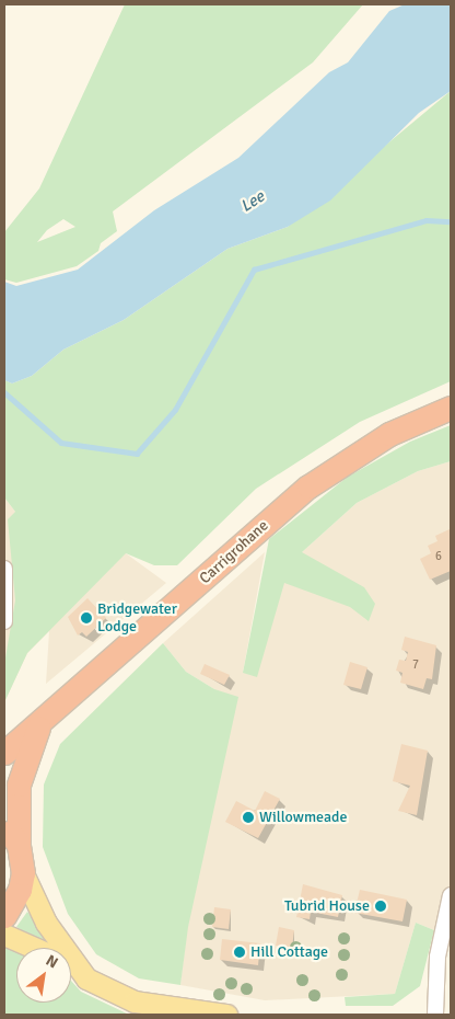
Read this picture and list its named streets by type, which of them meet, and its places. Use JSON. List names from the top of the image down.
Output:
{
  "streets": {
    "highway": ["Carrigrohane"]
  },
  "water": ["Lee"],
  "places": [
    "Bridgewater Lodge",
    "Willowmeade",
    "Tubrid House",
    "Hill Cottage"
  ],
  "house_numbers": ["6", "7"],
  "north": "top right"
}
